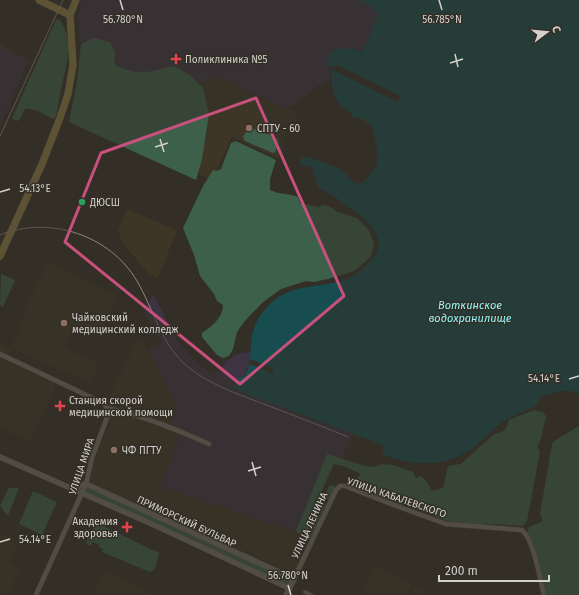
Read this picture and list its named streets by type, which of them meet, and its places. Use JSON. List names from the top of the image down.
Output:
{
  "streets": {
    "street": [
      "УЛИЦА МИРА",
      "УЛИЦА КАБАЛЕВСКОГО",
      "ПРИМОРСКИЙ БУЛЬВАР",
      "УЛИЦА ЛЕНИНА"
    ]
  },
  "crossings": [
    ["УЛИЦА МИРА", "ПРИМОРСКИЙ БУЛЬВАР"],
    ["УЛИЦА КАБАЛЕВСКОГО", "УЛИЦА ЛЕНИНА"],
    ["ПРИМОРСКИЙ БУЛЬВАР", "УЛИЦА ЛЕНИНА"]
  ],
  "water": ["Воткинское водохранилище"],
  "places": {
    "health": ["Поликлиника №5", "Станция скорой медицинской помощи", "Академия здоровья"],
    "other": [
      "СПТУ - 60",
      "ДЮСШ",
      "Чайковский медицинский колледж",
      "ЧФ ПГТУ"
    ]
  },
  "scale_bar": "200 m",
  "north": "right",
  "coordinates": [
    "56.780°N",
    "56.785°N",
    "54.13°E",
    "54.14°E"
  ]
}
